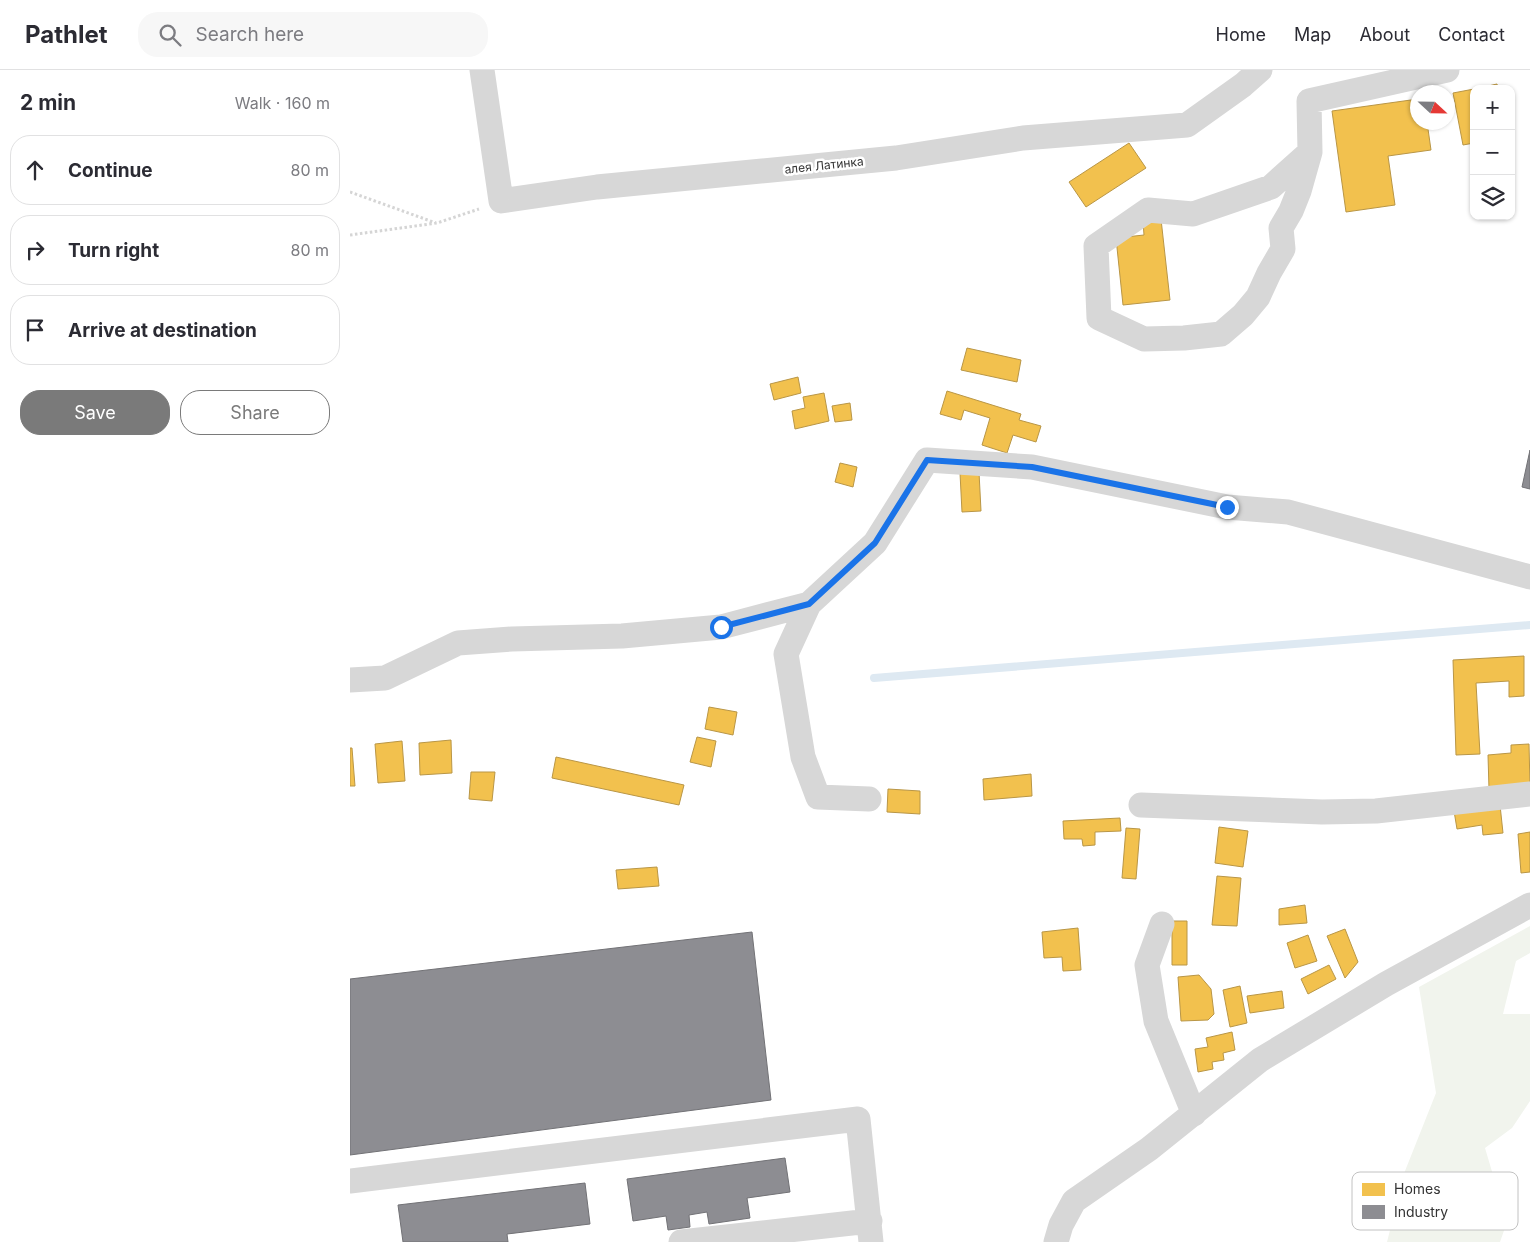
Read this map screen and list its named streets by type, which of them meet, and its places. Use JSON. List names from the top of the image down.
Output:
{
  "streets": {
    "street": ["алея Латинка"]
  },
  "legend": ["Homes", "Industry"],
  "north": "right",
  "page": {
    "header": "Pathlet",
    "search": "Search here",
    "nav": [
      "Home",
      "Map",
      "About",
      "Contact"
    ],
    "heading": ["2 min", "Walk · 160 m"],
    "map_buttons": ["+", "−"],
    "list": [
      ["Continue", "80 m"],
      ["Turn right", "80 m"],
      "Arrive at destination"
    ],
    "buttons": ["Save", "Share"]
  }
}
